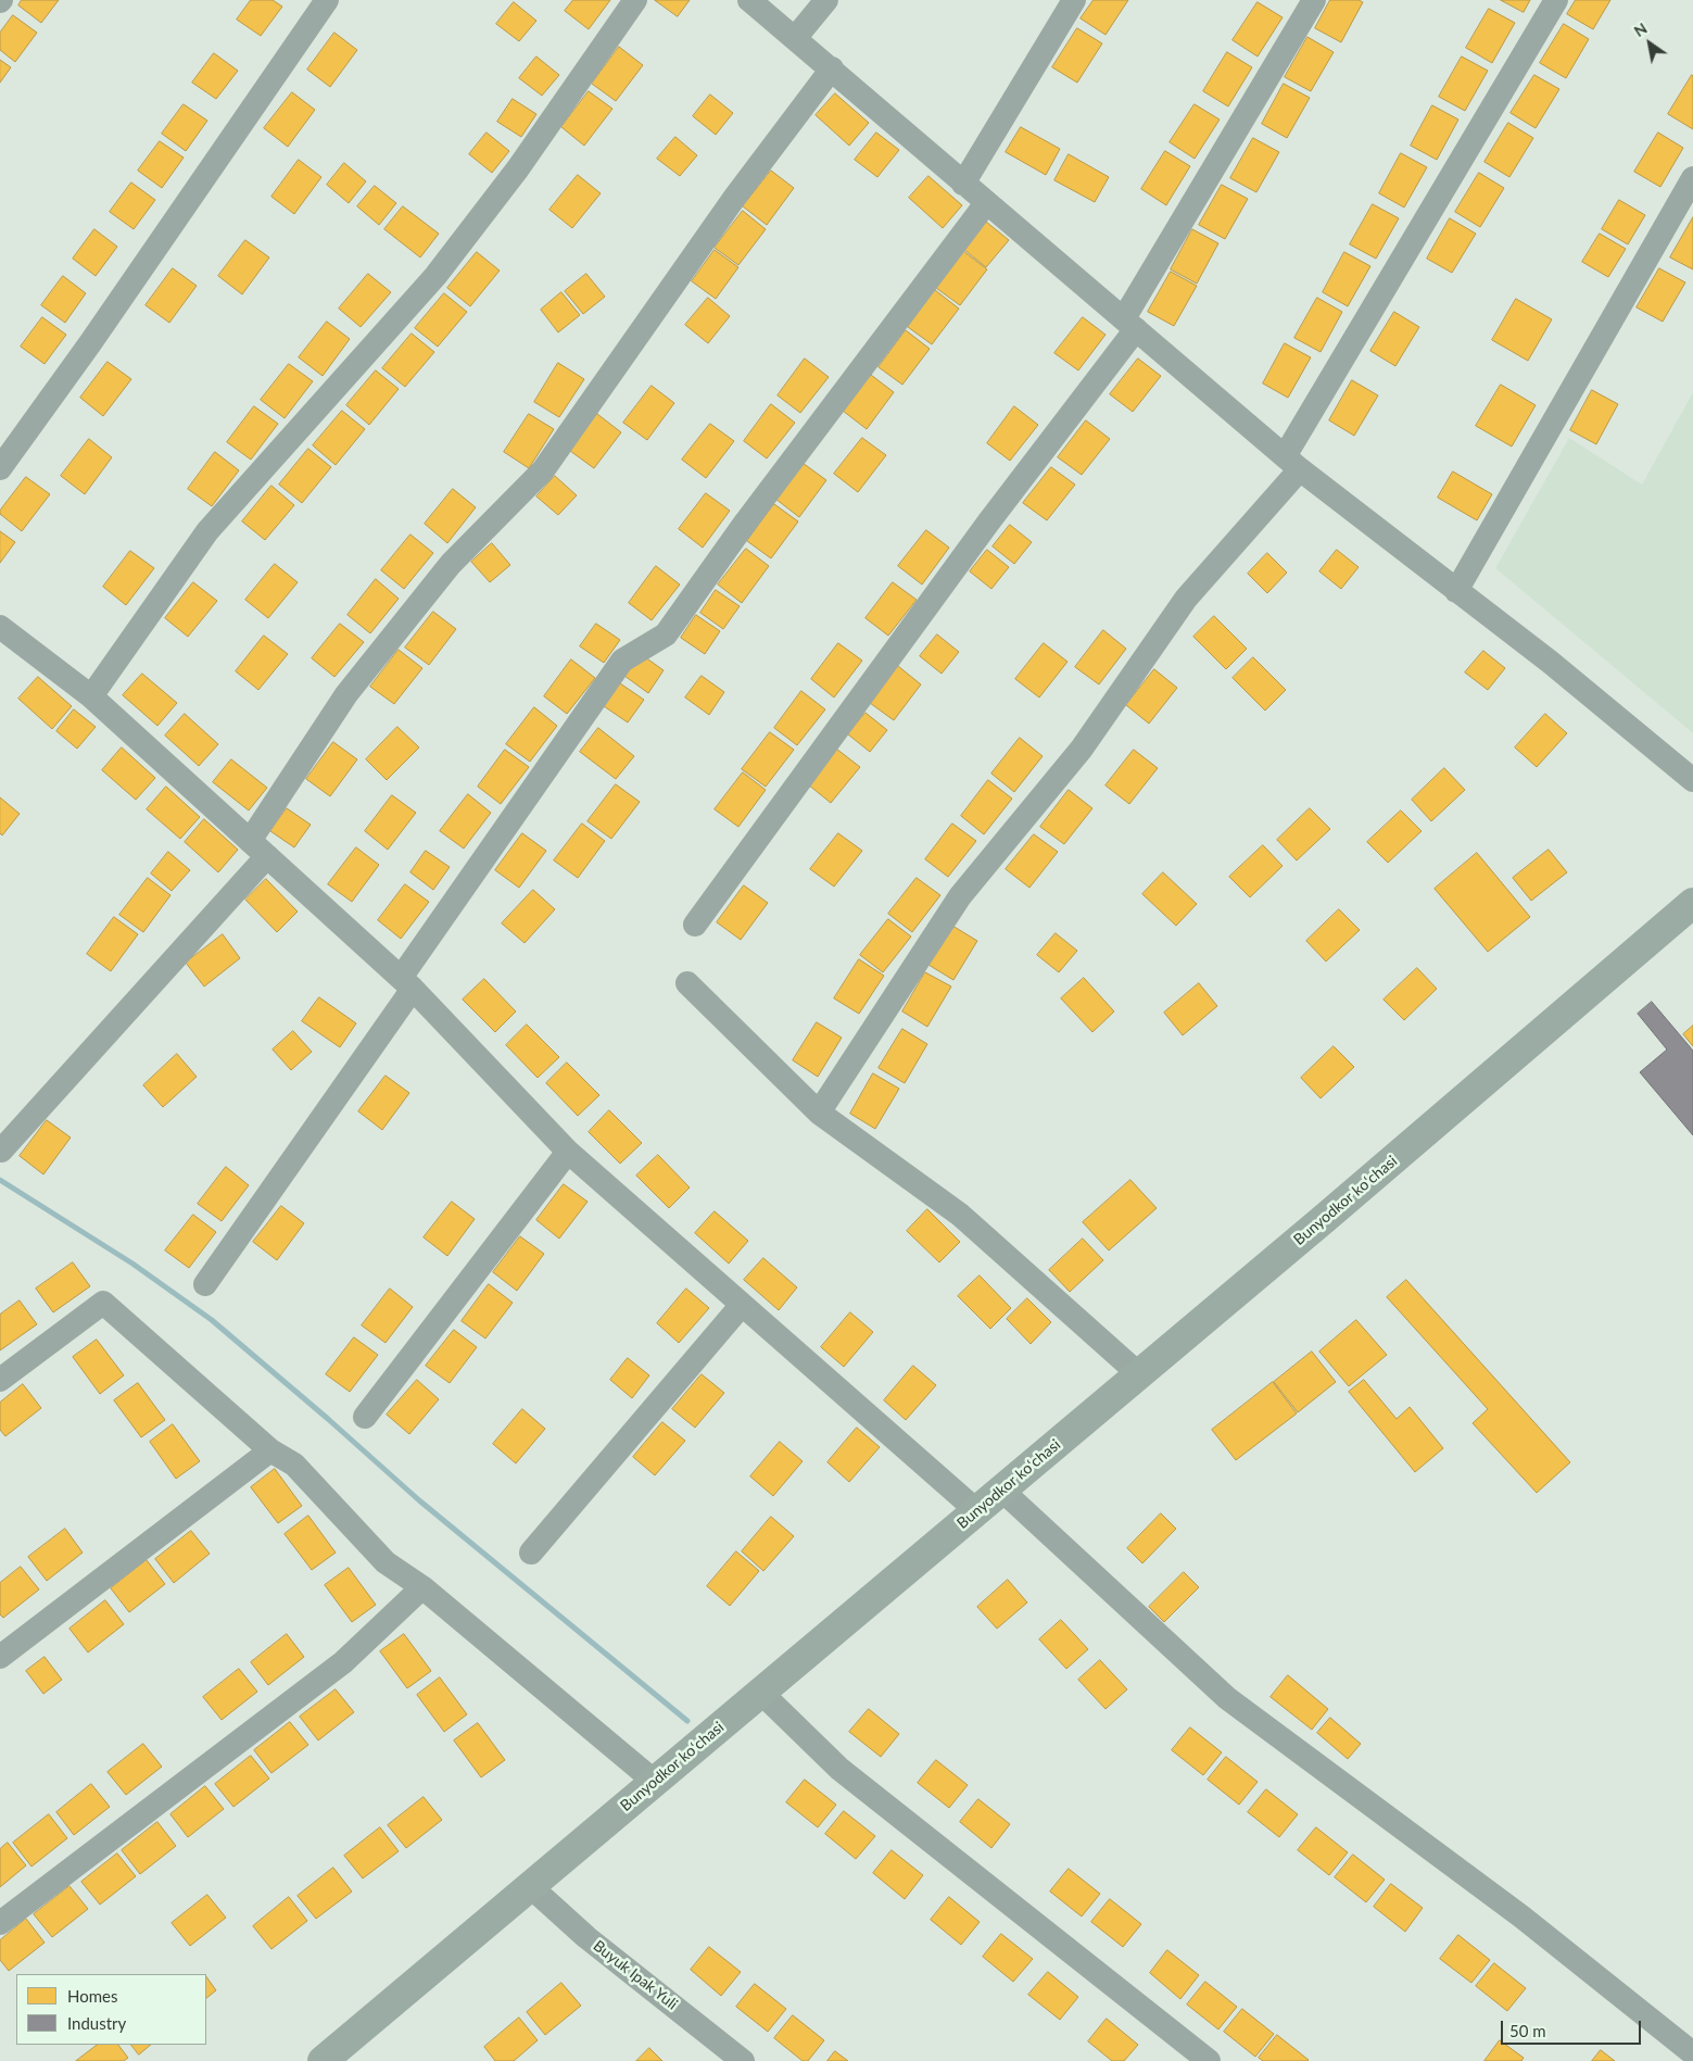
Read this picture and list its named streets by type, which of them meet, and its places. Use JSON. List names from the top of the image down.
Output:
{
  "streets": {
    "main road": ["Bunyodkor koʻchasi"],
    "street": ["Buyuk Ipak Yuli"]
  },
  "crossings": [
    ["Bunyodkor koʻchasi", "Buyuk Ipak Yuli"]
  ],
  "legend": ["Homes", "Industry"],
  "scale_bar": "50 m",
  "north": "top left"
}
